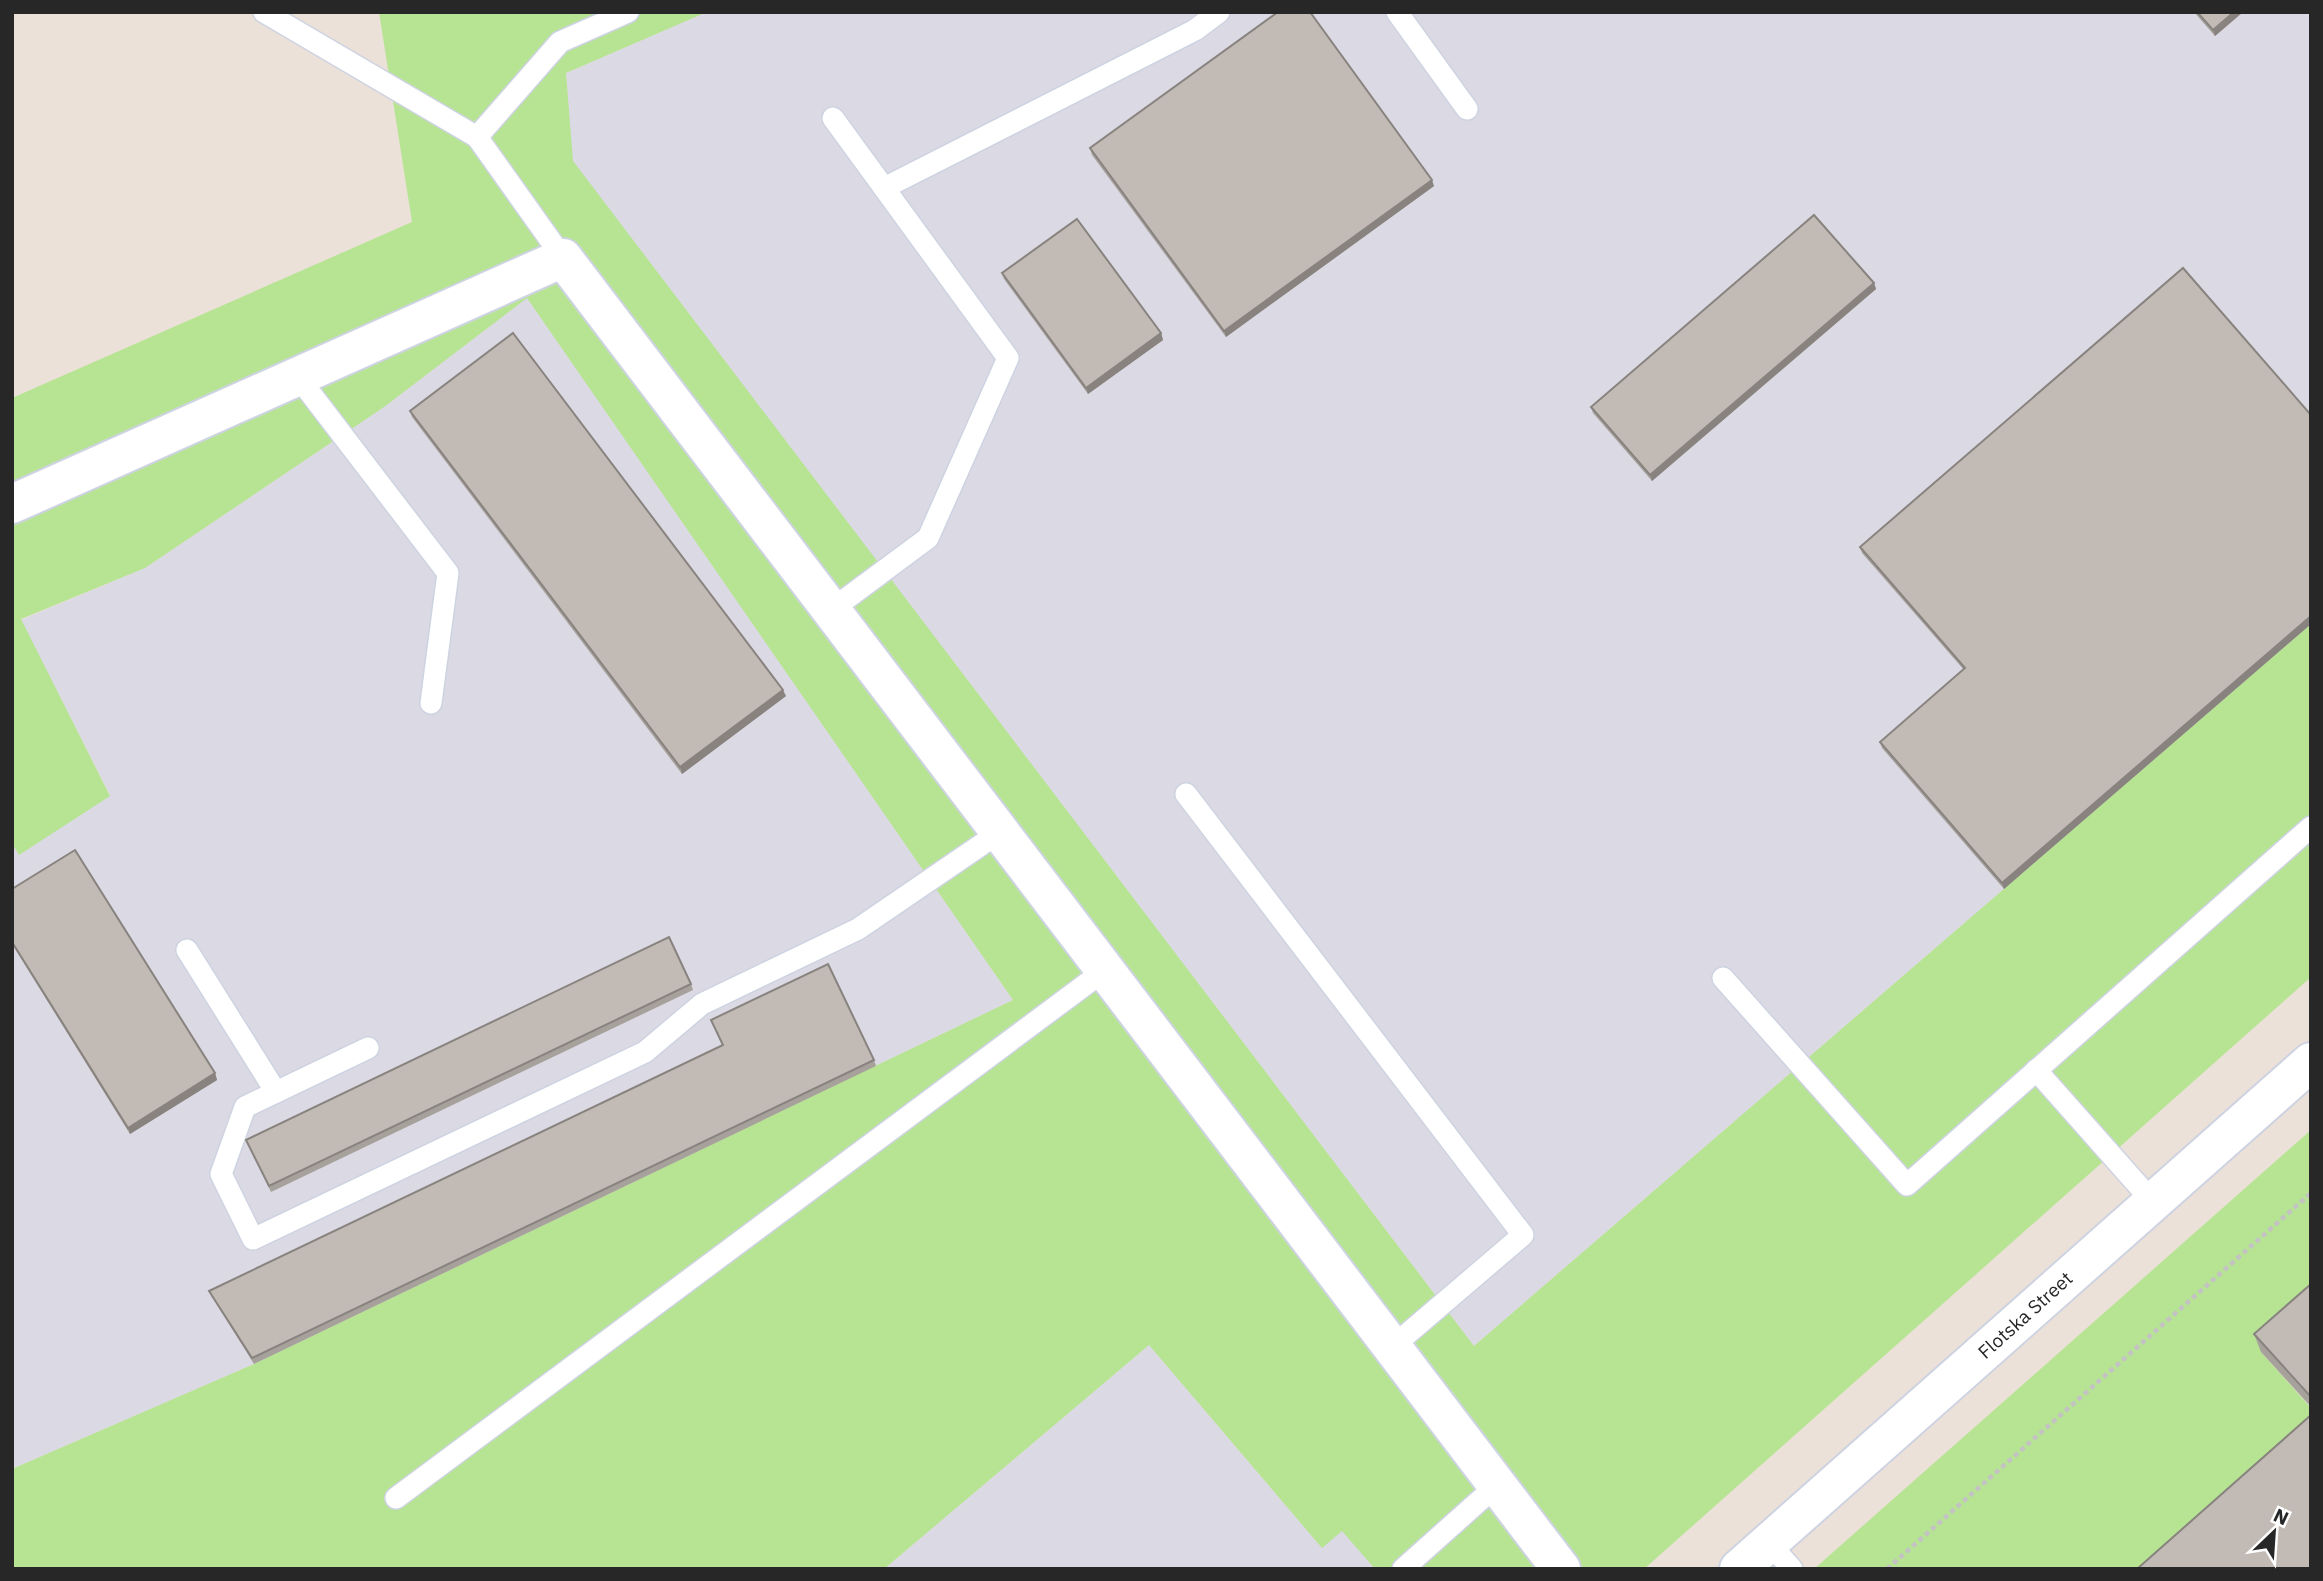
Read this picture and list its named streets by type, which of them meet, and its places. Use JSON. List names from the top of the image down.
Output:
{
  "streets": {
    "street": ["Flotska Street"]
  },
  "north": "top right"
}
